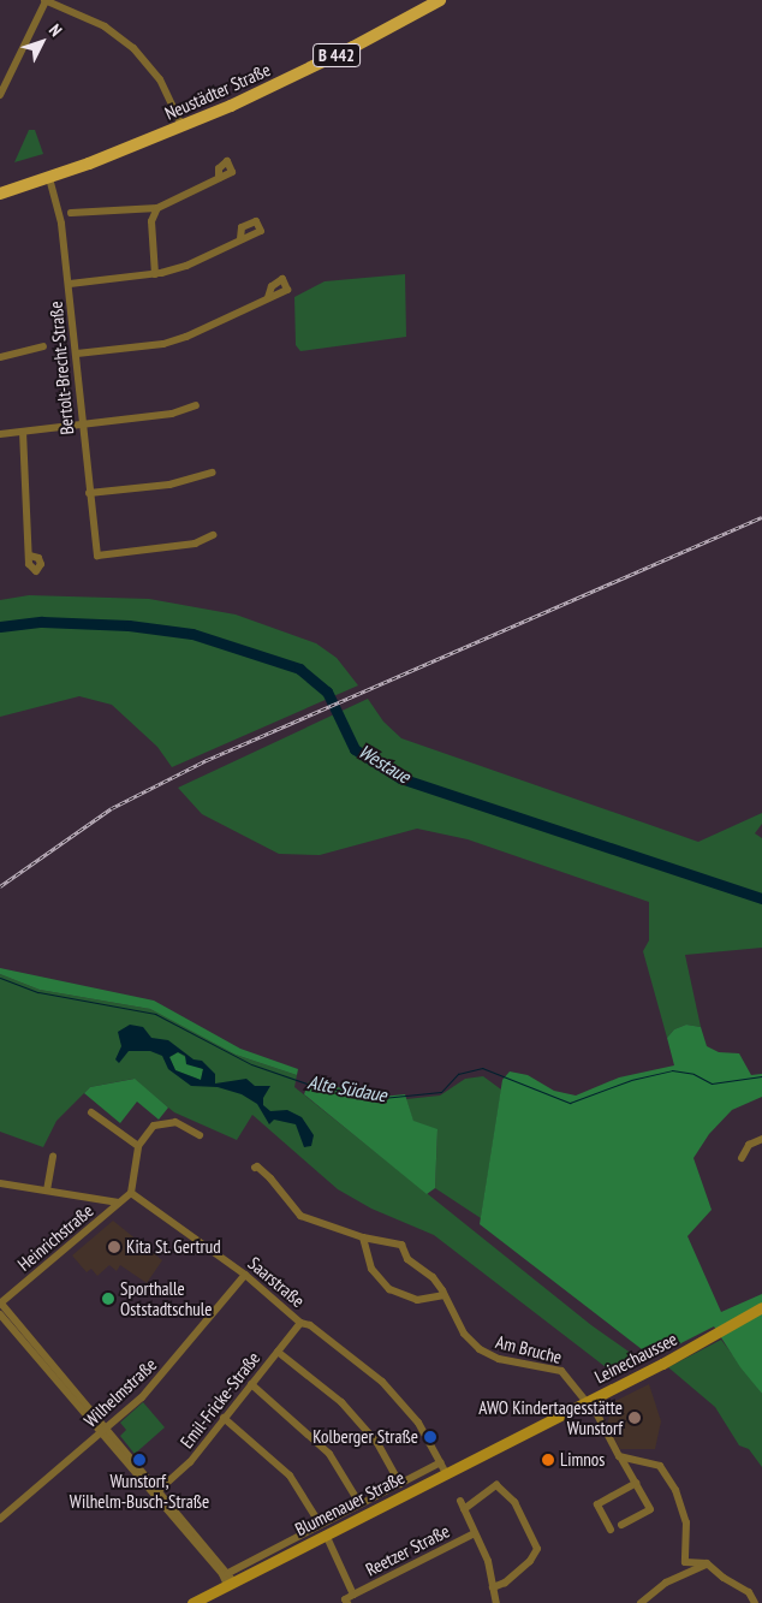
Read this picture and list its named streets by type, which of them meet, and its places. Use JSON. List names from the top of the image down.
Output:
{
  "streets": {
    "main road": ["B 442", "Neustädter Straße"],
    "street": [
      "Bertolt-Brecht-Straße",
      "Heinrichstraße",
      "Saarstraße",
      "Am Bruche",
      "Leinechaussee",
      "Wilhelmstraße",
      "Emil-Fricke-Straße",
      "Blumenauer Straße",
      "Reetzer Straße"
    ]
  },
  "crossings": [
    ["Neustädter Straße", "Bertolt-Brecht-Straße"],
    ["Heinrichstraße", "Saarstraße"],
    ["Saarstraße", "Wilhelmstraße"],
    ["Saarstraße", "Emil-Fricke-Straße"],
    ["Saarstraße", "Blumenauer Straße"],
    ["Am Bruche", "Leinechaussee"],
    ["Leinechaussee", "Blumenauer Straße"]
  ],
  "water": ["Westaue", "Alte Südaue"],
  "places": [
    "Kita St. Gertrud",
    "Sporthalle Oststadtschule",
    "AWO Kindertagesstätte Wunstorf",
    "Kolberger Straße",
    "Wunstorf, Wilhelm-Busch-Straße",
    "Limnos"
  ],
  "north": "top right"
}
